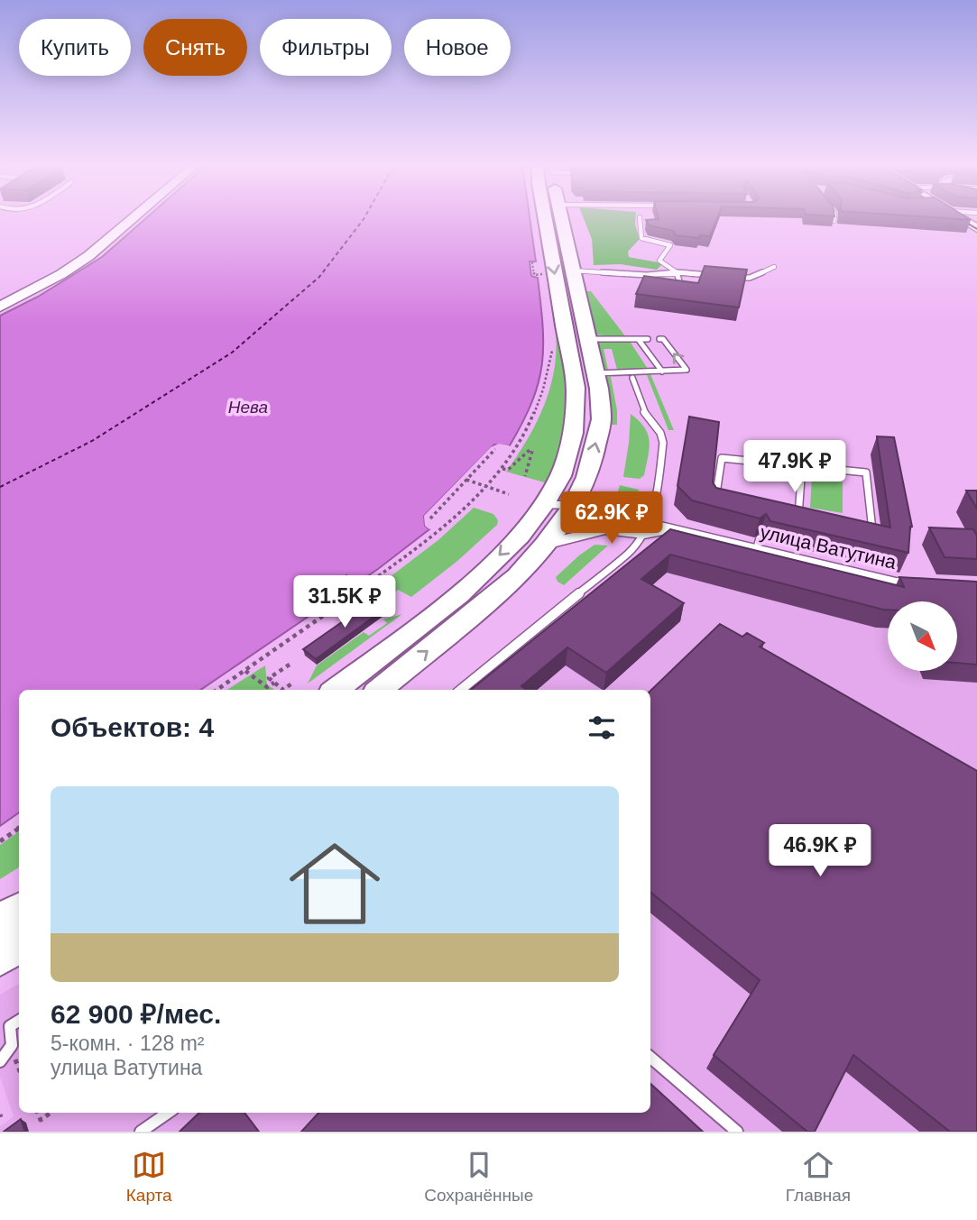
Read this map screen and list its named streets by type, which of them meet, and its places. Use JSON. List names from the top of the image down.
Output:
{
  "streets": {
    "street": ["улица Ватутина"]
  },
  "water": ["Нева"],
  "north": "bottom right",
  "page": {
    "chip": [
      "Купить",
      "Снять",
      "Фильтры",
      "Новое"
    ],
    "price": [
      "47.9K ₽",
      "62.9K ₽",
      "31.5K ₽",
      "46.9K ₽"
    ],
    "heading": "Объектов: 4",
    "list": [
      {
        "name": "62 900 ₽/мес.",
        "note": "5-комн. · 128 m² · улица Ватутина"
      }
    ],
    "tabs": ["Карта", "Сохранённые", "Главная"]
  }
}
